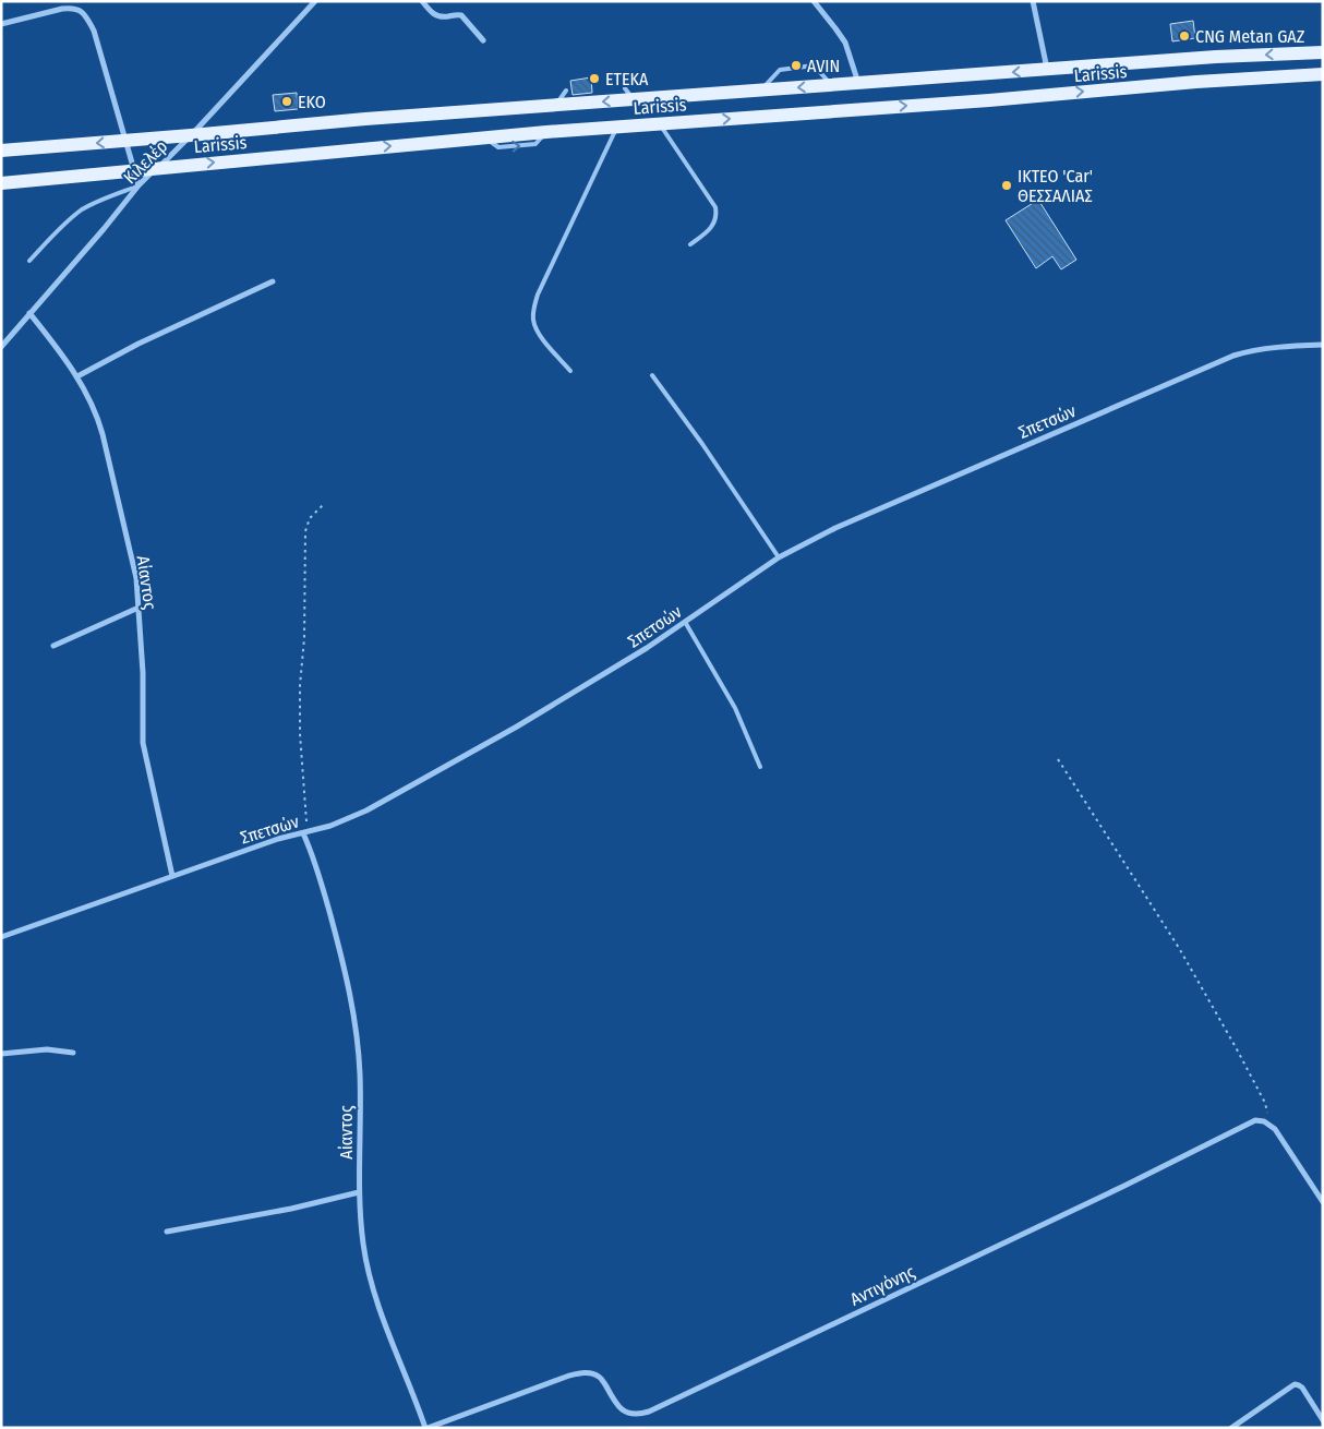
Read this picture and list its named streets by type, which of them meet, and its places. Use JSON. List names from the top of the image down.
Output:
{
  "streets": {
    "main road": ["Larissis"],
    "street": [
      "Κιλελέρ",
      "Σπετσών",
      "Αίαντος",
      "Αντιγόνης"
    ]
  },
  "crossings": [
    ["Larissis", "Κιλελέρ"],
    ["Κιλελέρ", "Αίαντος"],
    ["Σπετσών", "Αίαντος"],
    ["Αίαντος", "Αντιγόνης"]
  ],
  "places": [
    "CNG Metan GAZ",
    "AVIN",
    "ΕΤΕΚΑ",
    "EKO",
    "ΙΚΤΕΟ 'Car' ΘΕΣΣΑΛΙΑΣ"
  ]
}
